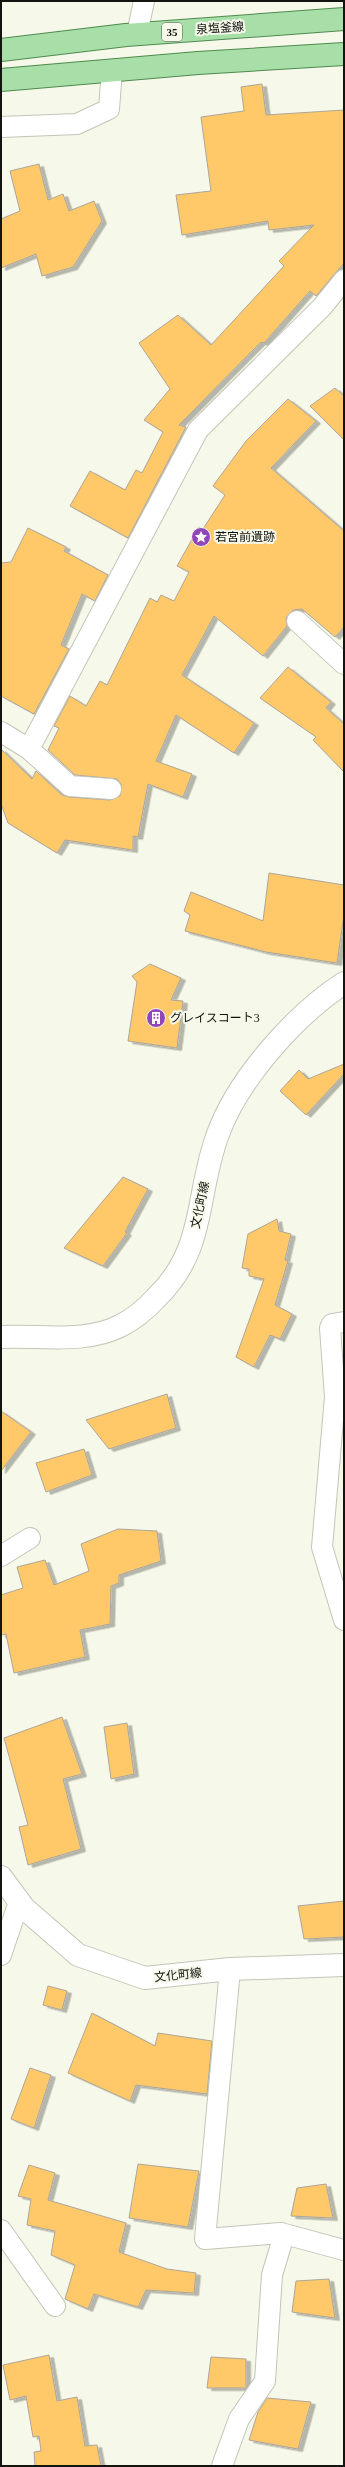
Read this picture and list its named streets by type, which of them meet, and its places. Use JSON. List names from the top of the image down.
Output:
{
  "streets": {
    "main road": ["泉塩釜線", "35"],
    "street": ["文化町線"]
  },
  "places": {
    "place": ["若宮前遺跡"],
    "building": ["グレイスコート3"]
  }
}
